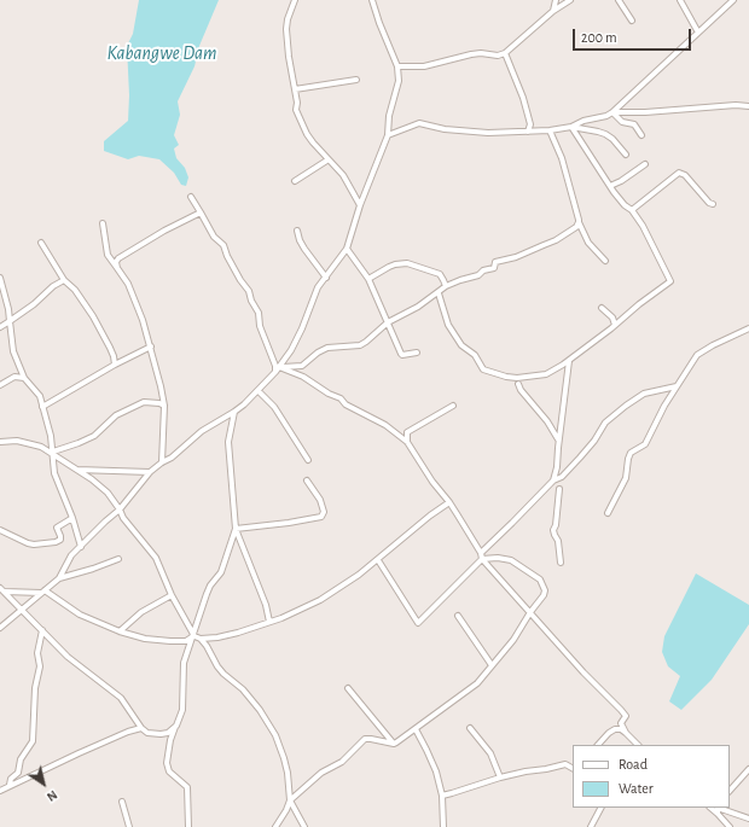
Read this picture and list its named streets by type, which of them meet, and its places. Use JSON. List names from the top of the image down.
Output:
{
  "water": ["Kabangwe Dam"],
  "legend": ["Road", "Water"],
  "scale_bar": "200 m",
  "north": "bottom right"
}
